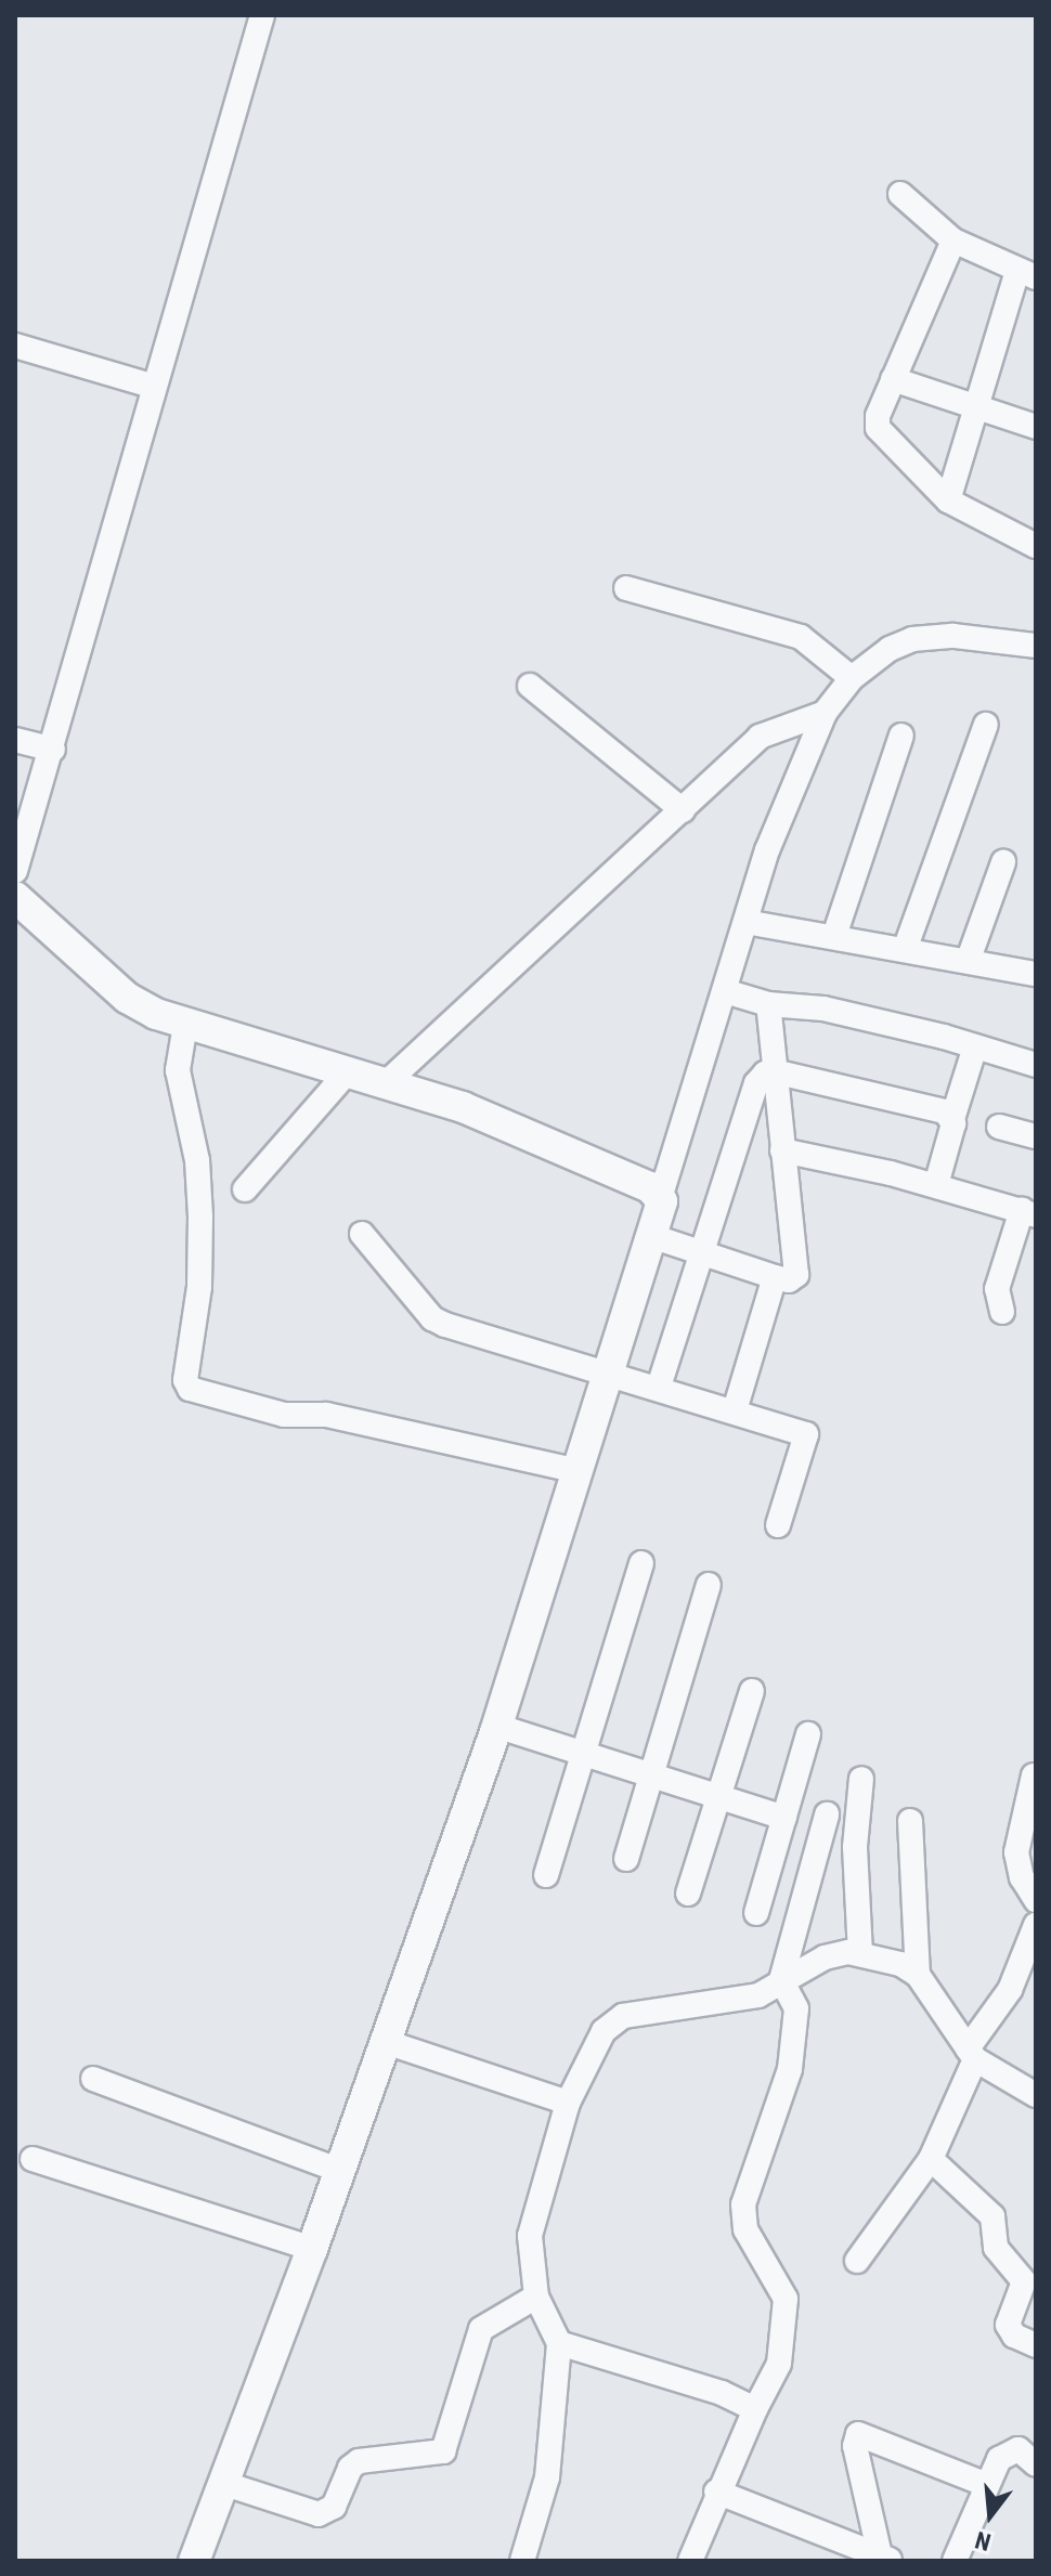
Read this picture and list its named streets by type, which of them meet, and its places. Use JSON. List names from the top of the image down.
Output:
{
  "north": "bottom"
}
